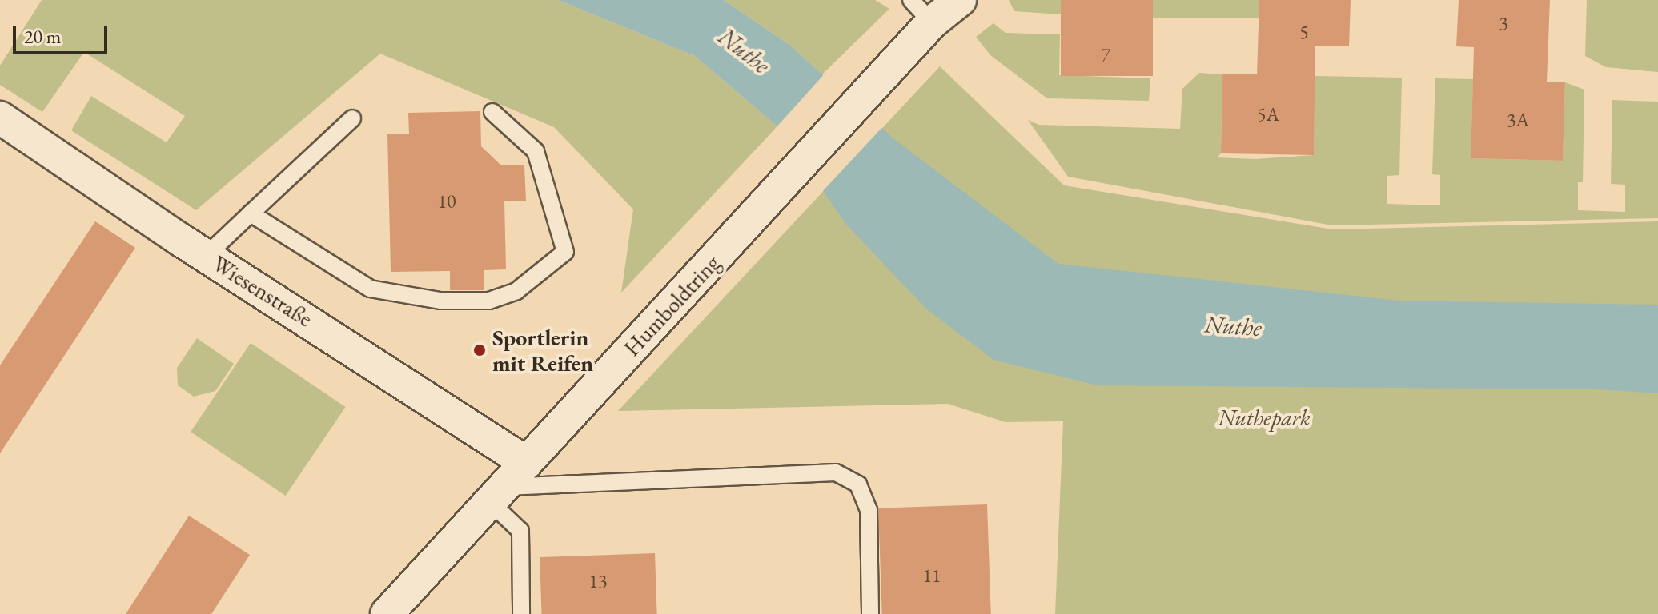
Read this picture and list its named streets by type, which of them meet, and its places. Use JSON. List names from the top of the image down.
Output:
{
  "streets": {
    "street": ["Wiesenstraße", "Humboldtring"]
  },
  "crossings": [
    ["Wiesenstraße", "Humboldtring"]
  ],
  "water": ["Nuthe"],
  "parks": ["Nuthepark"],
  "places": ["Sportlerin mit Reifen"],
  "house_numbers": [
    "3",
    "5",
    "7",
    "5A",
    "3A",
    "10",
    "11",
    "13"
  ],
  "scale_bar": "20 m"
}
